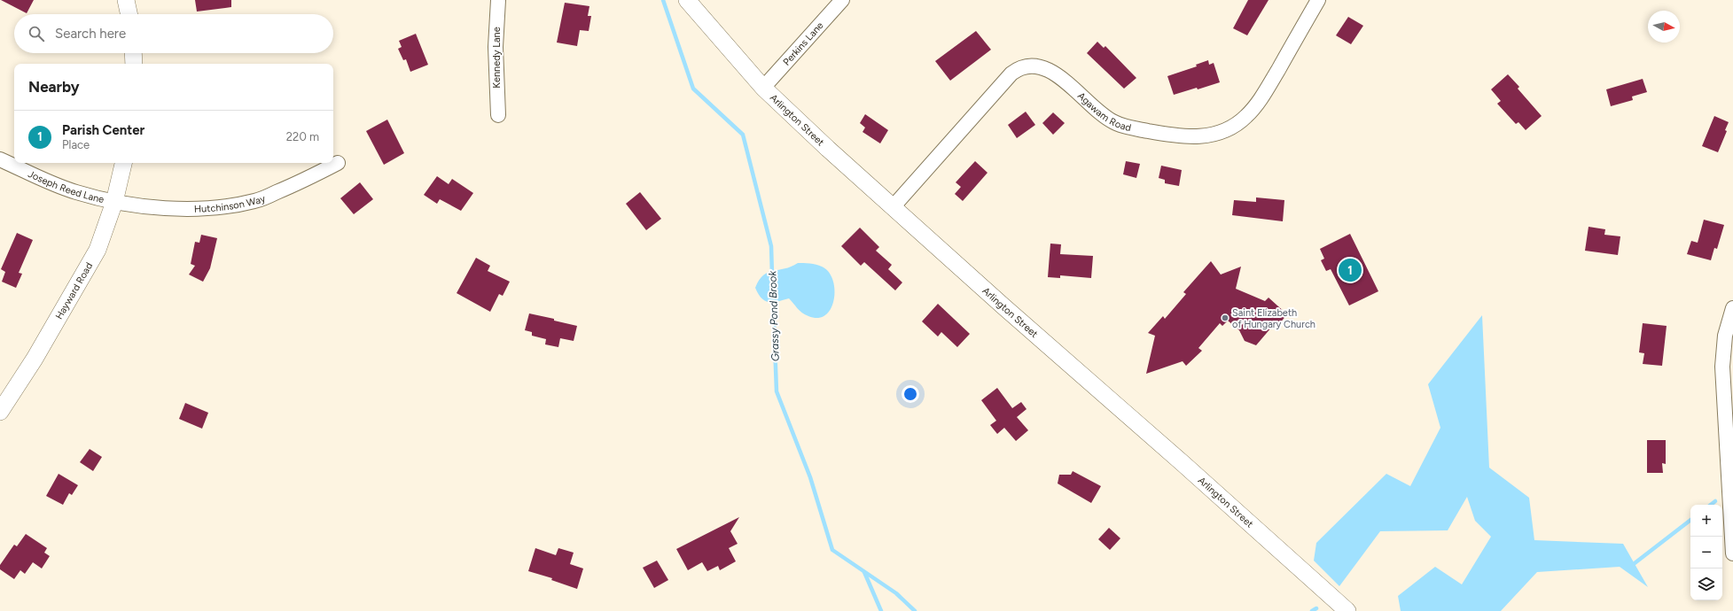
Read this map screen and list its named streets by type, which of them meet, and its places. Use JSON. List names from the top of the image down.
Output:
{
  "streets": {
    "street": [
      "Perkins Lane",
      "Kennedy Lane",
      "Agawam Road",
      "Arlington Street",
      "Joseph Reed Lane",
      "Hutchinson Way",
      "Hayward Road"
    ]
  },
  "crossings": [
    ["Perkins Lane", "Arlington Street"],
    ["Agawam Road", "Arlington Street"],
    ["Joseph Reed Lane", "Hutchinson Way"],
    ["Joseph Reed Lane", "Hayward Road"],
    ["Hutchinson Way", "Hayward Road"]
  ],
  "water": ["Grassy Pond Brook"],
  "places": ["Saint Elizabeth of Hungary Church"],
  "north": "right",
  "page": {
    "search": "Search here",
    "heading": "Nearby",
    "list": [
      {
        "mark": "1",
        "name": "Parish Center",
        "note": "Place",
        "value": "220 m"
      }
    ],
    "pins": "1",
    "map_buttons": ["+", "−"]
  }
}
